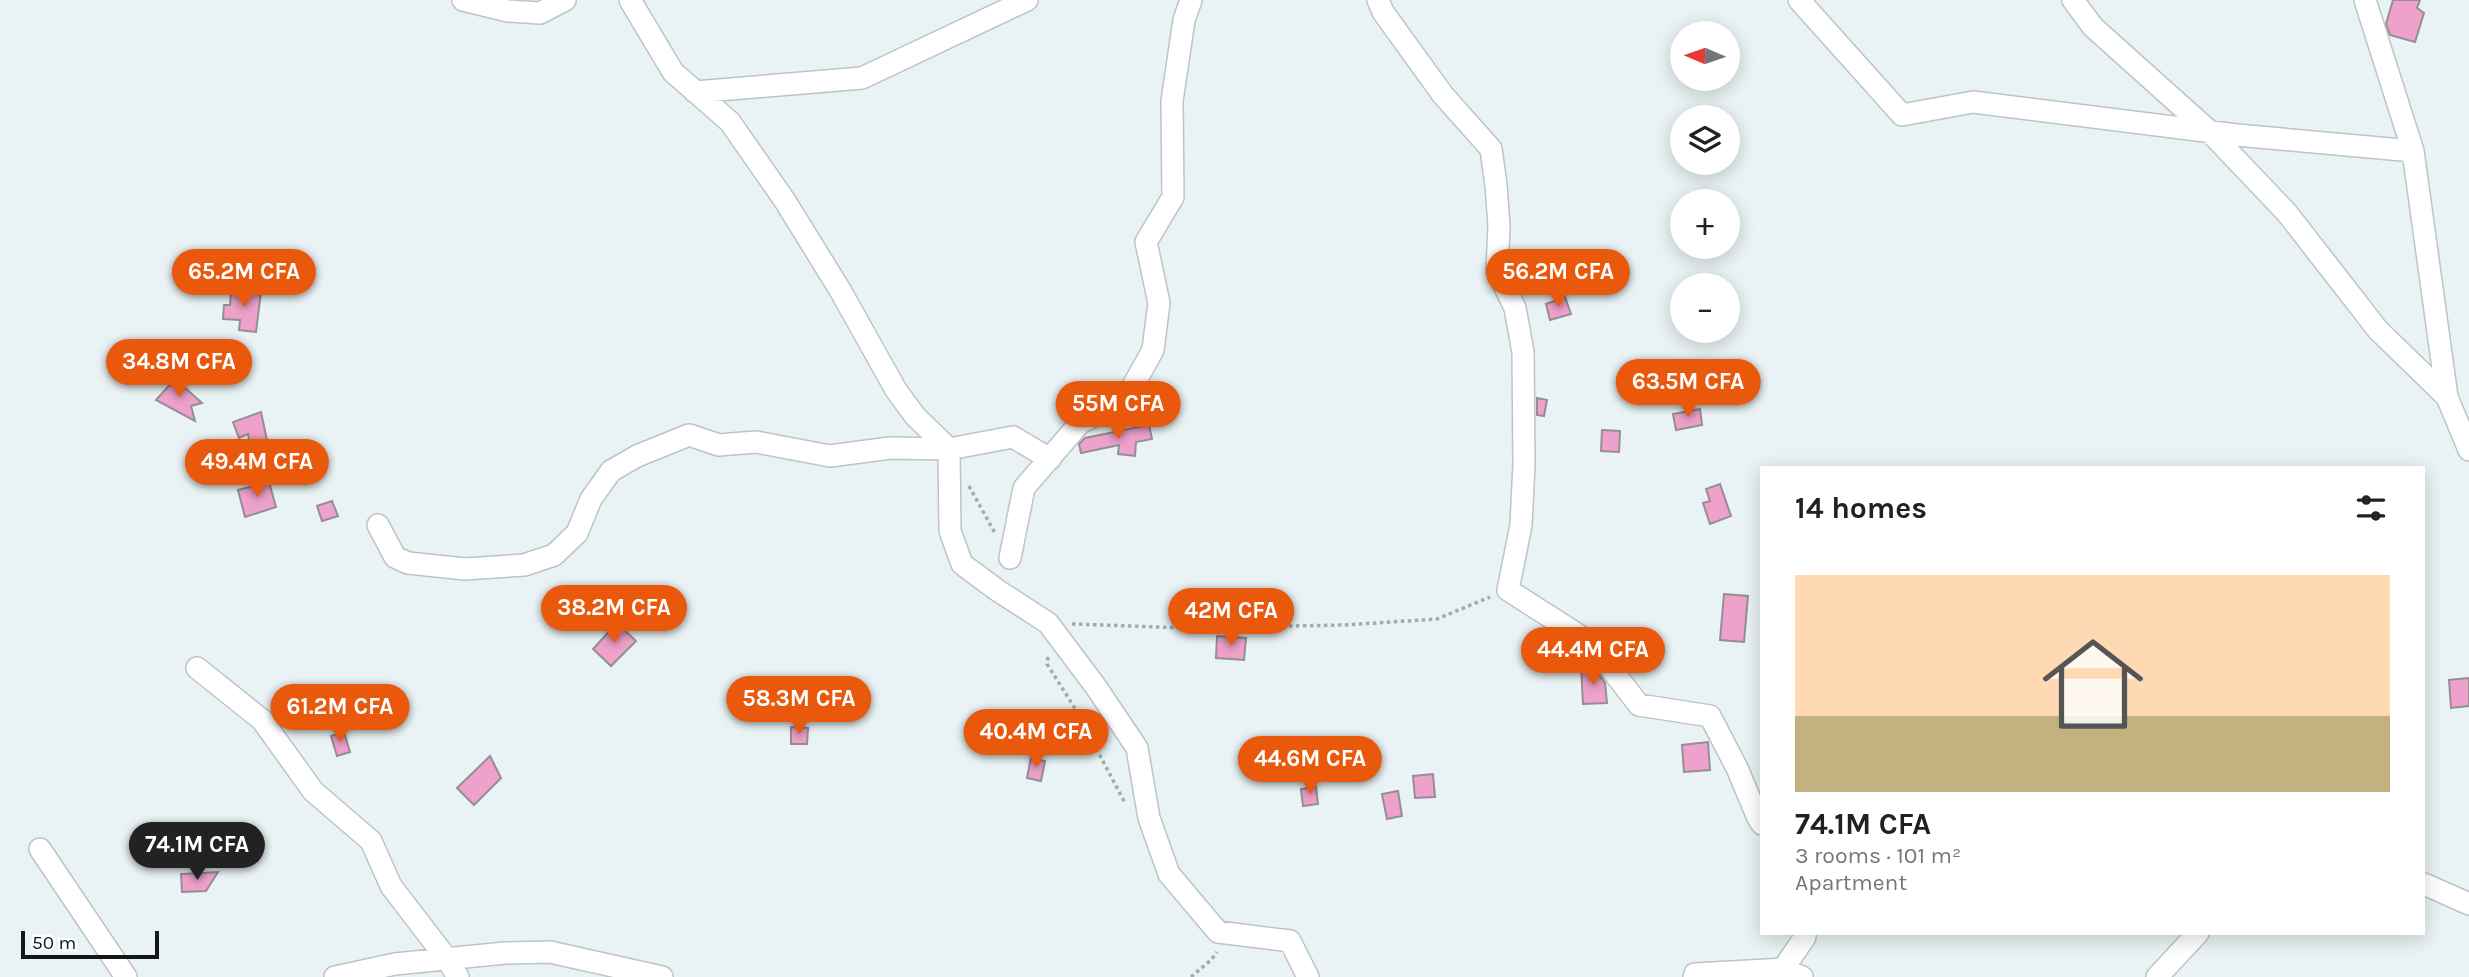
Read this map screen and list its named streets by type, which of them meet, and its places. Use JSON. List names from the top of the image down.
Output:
{
  "scale_bar": "50 m",
  "north": "left",
  "page": {
    "map_buttons": ["+", "−"],
    "price": [
      "65.2M CFA",
      "56.2M CFA",
      "34.8M CFA",
      "63.5M CFA",
      "55M CFA",
      "49.4M CFA",
      "38.2M CFA",
      "42M CFA",
      "44.4M CFA",
      "58.3M CFA",
      "61.2M CFA",
      "40.4M CFA",
      "44.6M CFA",
      "74.1M CFA"
    ],
    "heading": "14 homes",
    "list": [
      {
        "name": "74.1M CFA",
        "note": "3 rooms · 101 m² · Apartment"
      }
    ],
    "scale": "50 m"
  }
}
